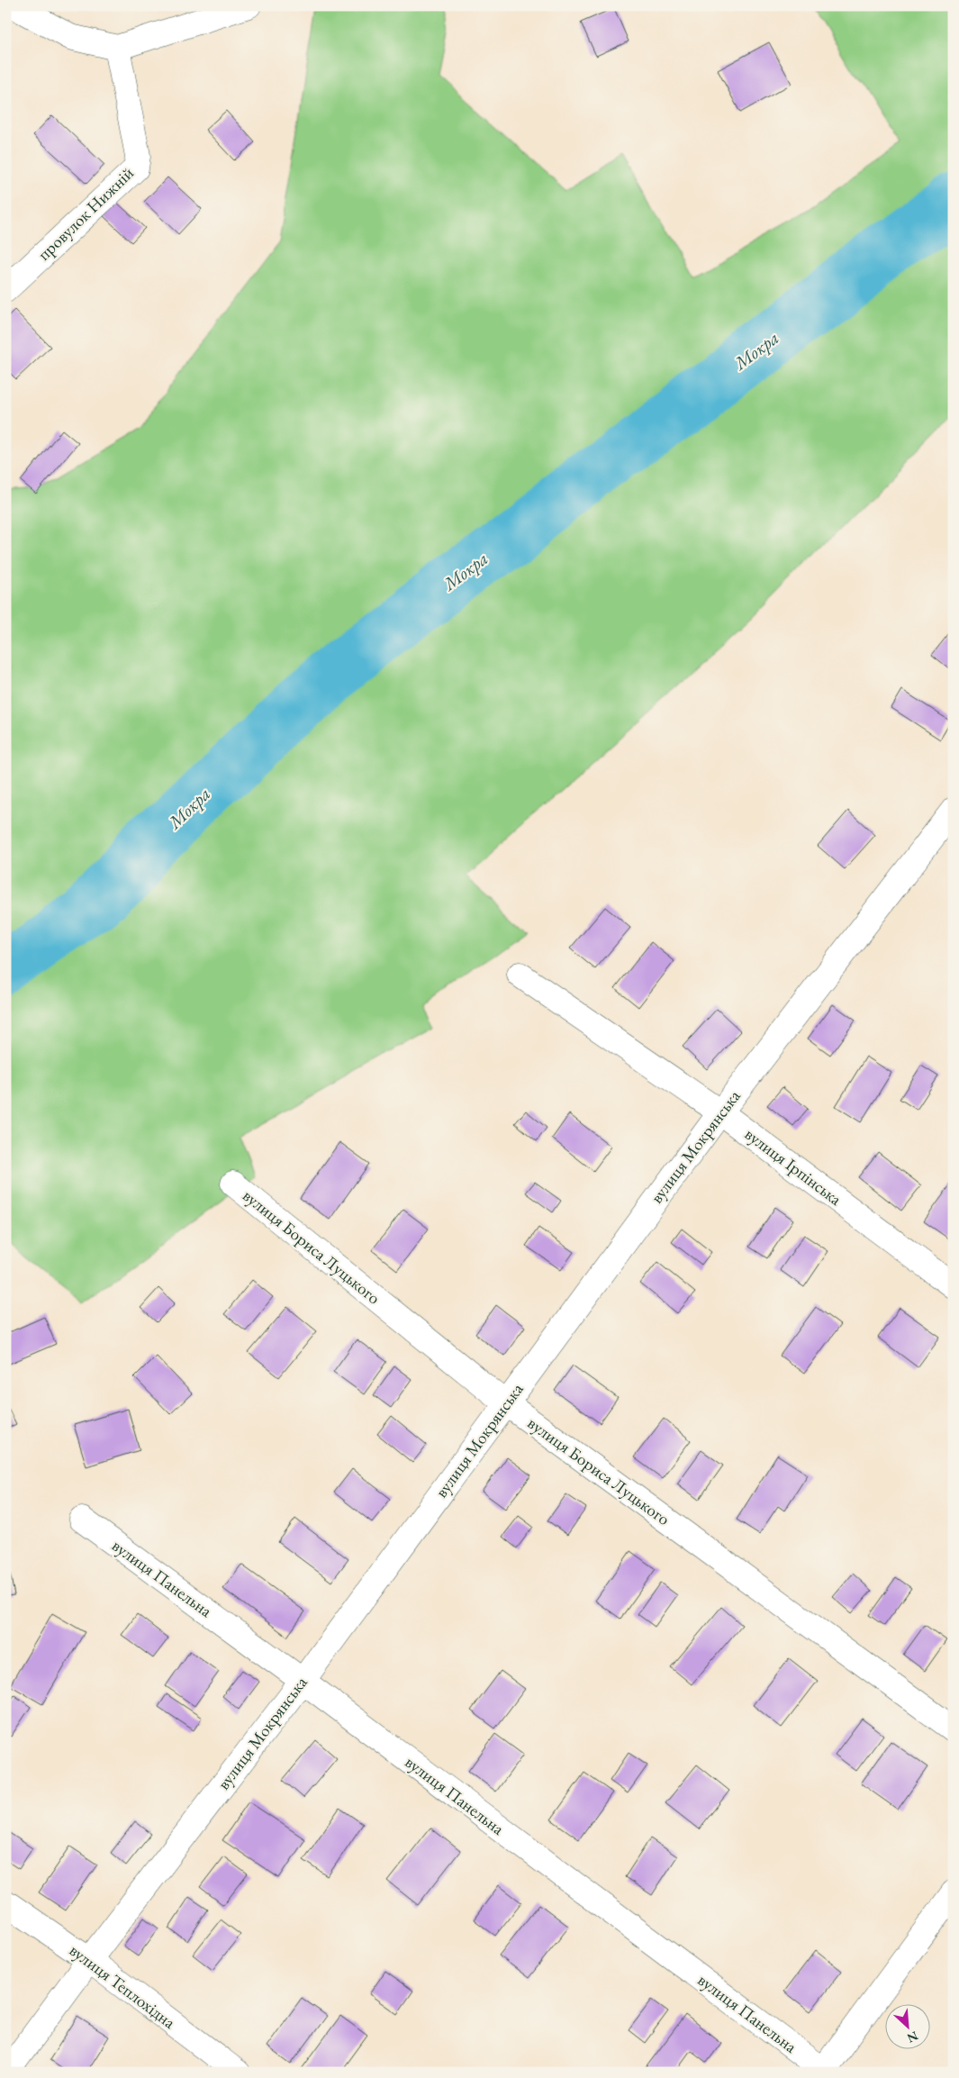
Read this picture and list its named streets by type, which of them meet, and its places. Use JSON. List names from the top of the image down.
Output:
{
  "streets": {
    "street": [
      "провулок Нижній",
      "вулиця Мокрянська",
      "вулиця Ірпінська",
      "вулиця Бориса Луцького",
      "вулиця Панельна",
      "вулиця Теплохідна"
    ]
  },
  "crossings": [
    ["вулиця Мокрянська", "вулиця Ірпінська"],
    ["вулиця Мокрянська", "вулиця Бориса Луцького"],
    ["вулиця Мокрянська", "вулиця Панельна"],
    ["вулиця Мокрянська", "вулиця Теплохідна"]
  ],
  "water": ["Мокра"],
  "north": "bottom right"
}
